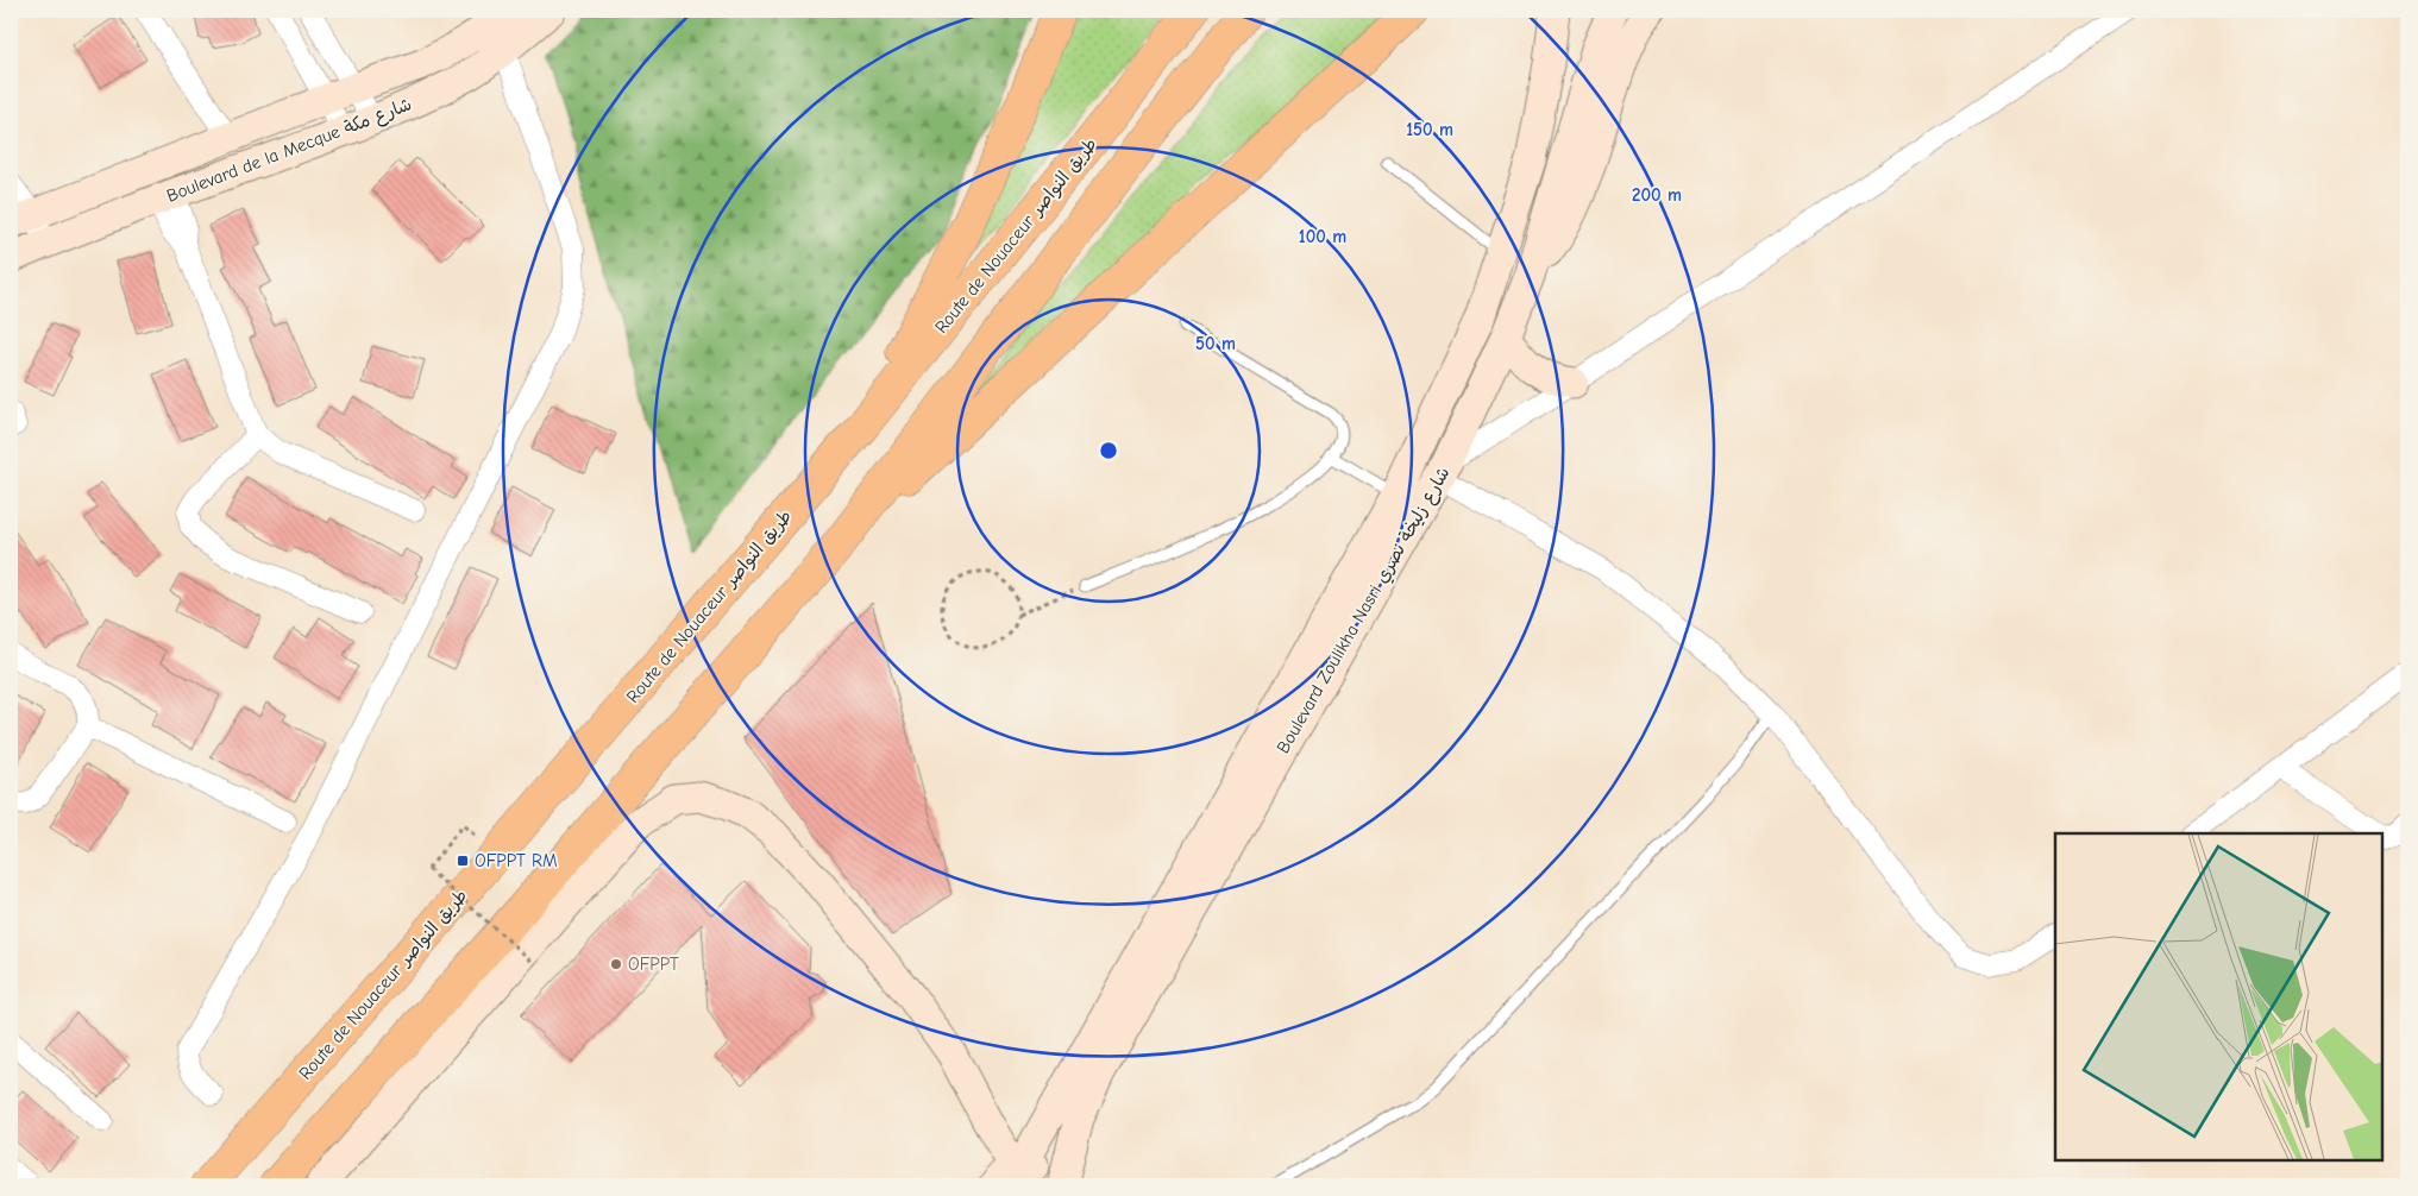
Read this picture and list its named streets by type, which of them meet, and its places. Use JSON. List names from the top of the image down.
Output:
{
  "streets": {
    "highway": ["Route de Nouaceur طريق النواصر"],
    "street": ["Boulevard de la Mecque شارع مكة", "Boulevard Zoulikha Nasri شارع زليخة نصري"]
  },
  "places": {
    "transit": ["OFPPT RM"],
    "other": ["OFPPT"]
  },
  "rings": [
    "150 m",
    "200 m",
    "100 m",
    "50 m"
  ]
}
